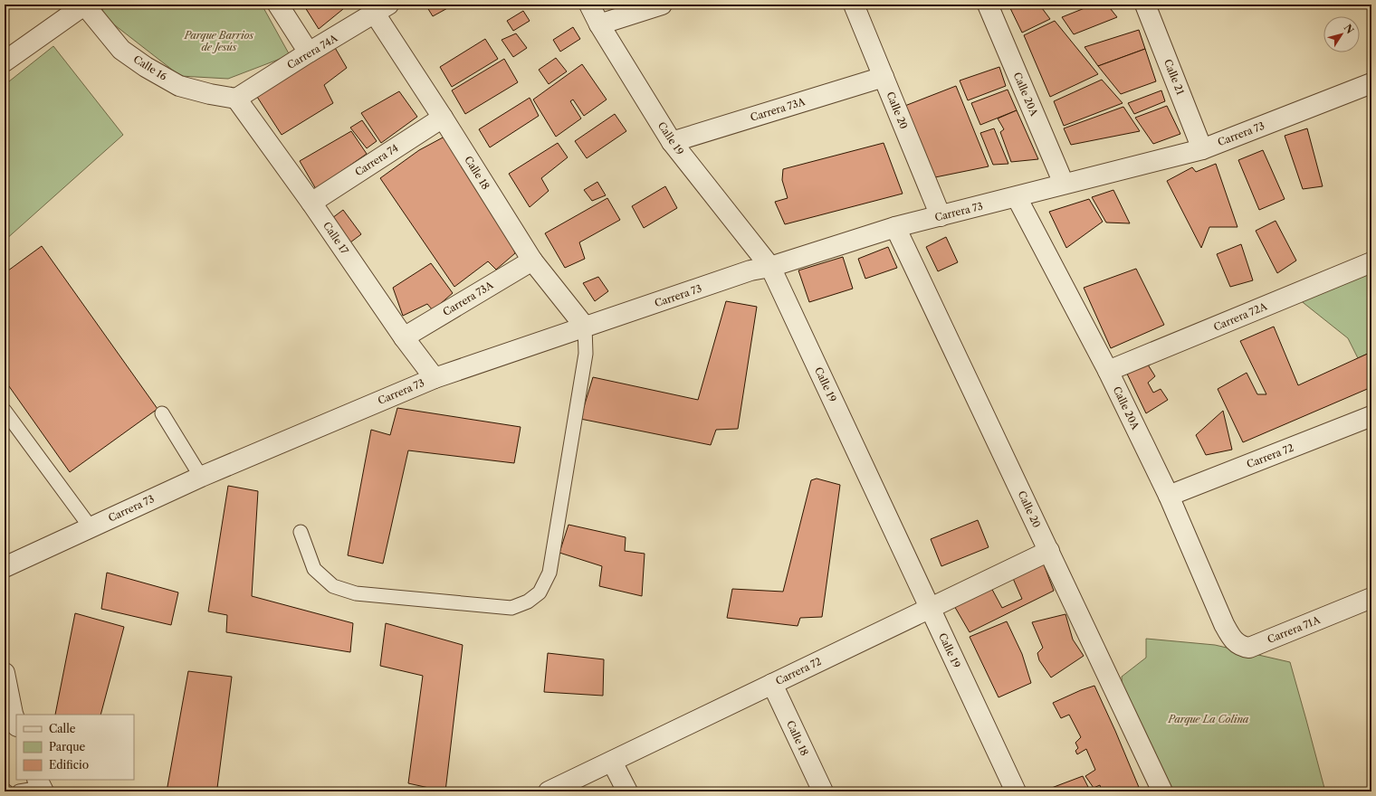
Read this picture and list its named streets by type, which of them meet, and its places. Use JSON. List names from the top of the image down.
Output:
{
  "streets": {
    "street": [
      "Carrera 74A",
      "Calle 16",
      "Calle 21",
      "Calle 20A",
      "Carrera 73A",
      "Calle 20",
      "Carrera 73",
      "Calle 19",
      "Carrera 74",
      "Calle 18",
      "Calle 17",
      "Carrera 72A",
      "Carrera 72",
      "Carrera 71A"
    ]
  },
  "crossings": [
    ["Carrera 74A", "Calle 16"],
    ["Carrera 74A", "Calle 18"],
    ["Carrera 74A", "Calle 17"],
    ["Calle 16", "Calle 17"],
    ["Calle 21", "Carrera 73"],
    ["Calle 20A", "Carrera 73"],
    ["Calle 20A", "Carrera 72A"],
    ["Calle 20A", "Carrera 72"],
    ["Calle 20A", "Carrera 71A"],
    ["Carrera 73A", "Calle 20"],
    ["Carrera 73A", "Calle 19"],
    ["Carrera 73A", "Calle 18"],
    ["Carrera 73A", "Calle 17"],
    ["Calle 20", "Carrera 73"],
    ["Calle 20", "Carrera 72"],
    ["Carrera 73", "Calle 19"],
    ["Carrera 73", "Calle 18"],
    ["Carrera 73", "Calle 17"],
    ["Calle 19", "Carrera 72"],
    ["Carrera 74", "Calle 18"],
    ["Carrera 74", "Calle 17"],
    ["Calle 18", "Carrera 72"]
  ],
  "parks": ["Parque Barrios de Jesús", "Parque La Colina"],
  "legend": ["Calle", "Parque", "Edificio"],
  "north": "top right"
}
